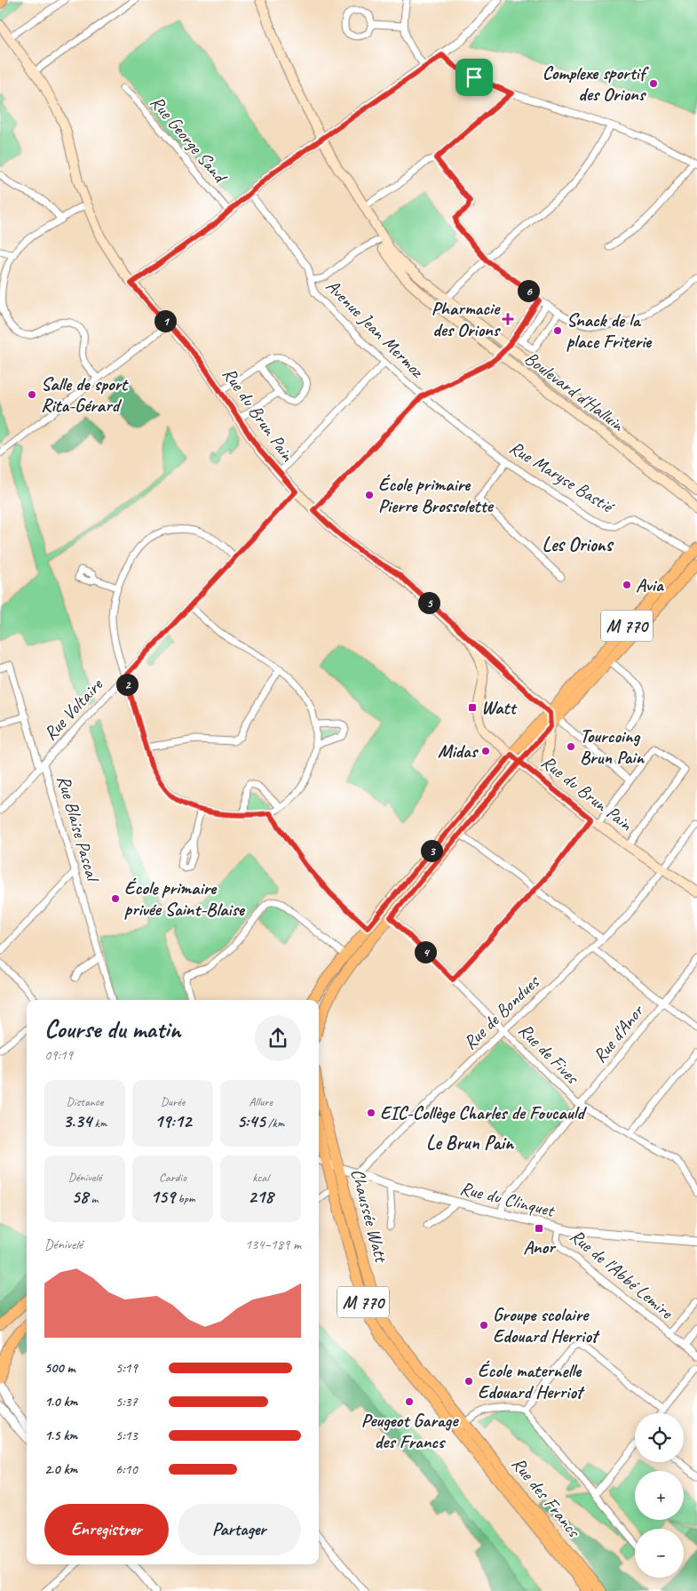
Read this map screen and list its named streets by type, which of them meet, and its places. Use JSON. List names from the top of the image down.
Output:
{
  "streets": {
    "main road": [
      "Boulevard d'Halluin",
      "Rue du Brun Pain",
      "M 770",
      "Chaussée Watt",
      "Rue des Francs"
    ],
    "street": [
      "Rue George Sand",
      "Avenue Jean Mermoz",
      "Rue Maryse Bastié",
      "Rue Voltaire",
      "Rue Blaise Pascal",
      "Rue de Bondues",
      "Rue d'Anor",
      "Rue de Fives",
      "Rue du Clinquet",
      "Rue de l'Abbé Lemire"
    ]
  },
  "crossings": [
    ["Avenue Jean Mermoz", "Rue Maryse Bastié"],
    ["Rue du Brun Pain", "M 770"],
    ["Rue du Brun Pain", "Rue Voltaire"],
    ["Rue du Brun Pain", "Rue de Bondues"],
    ["Rue Maryse Bastié", "M 770"],
    ["M 770", "Rue de Fives"],
    ["Rue Voltaire", "Rue Blaise Pascal"],
    ["Rue de Bondues", "Rue de Fives"],
    ["Rue de Bondues", "Rue du Clinquet"],
    ["Rue d'Anor", "Rue de Fives"],
    ["Rue d'Anor", "Rue du Clinquet"],
    ["Rue du Clinquet", "Chaussée Watt"],
    ["Rue du Clinquet", "Rue de l'Abbé Lemire"],
    ["Chaussée Watt", "Rue des Francs"]
  ],
  "districts": ["Les Orions", "Le Brun Pain"],
  "places": {
    "other": [
      "Complexe sportif des Orions",
      "Snack de la place Friterie",
      "Salle de sport Rita-Gérard",
      "École primaire Pierre Brossolette",
      "Avia",
      "Tourcoing Brun Pain",
      "Midas",
      "École primaire privée Saint-Blaise",
      "EIC-Collège Charles de Foucauld",
      "Groupe scolaire Edouard Herriot",
      "École maternelle Edouard Herriot",
      "Peugeot Garage des Francs"
    ],
    "health": ["Pharmacie des Orions"],
    "transit": ["Watt", "Anor"]
  },
  "page": {
    "pins": [
      "6",
      "1",
      "5",
      "2",
      "3",
      "4"
    ],
    "heading": ["Course du matin", "09:19"],
    "stats": [
      ["Distance", "3.34 km"],
      ["Durée", "19:12"],
      ["Allure", "5:45 /km"],
      ["Dénivelé", "58 m"],
      ["Cardio", "159 bpm"],
      ["kcal", "218"]
    ],
    "chart": ["Dénivelé", "134–189 m"],
    "list": [
      {
        "name": "500 m",
        "note": "5:19"
      },
      {
        "name": "1.0 km",
        "note": "5:37"
      },
      {
        "name": "1.5 km",
        "note": "5:13"
      },
      {
        "name": "2.0 km",
        "note": "6:10"
      }
    ],
    "map_buttons": ["+", "−"],
    "buttons": ["Enregistrer", "Partager"]
  }
}
